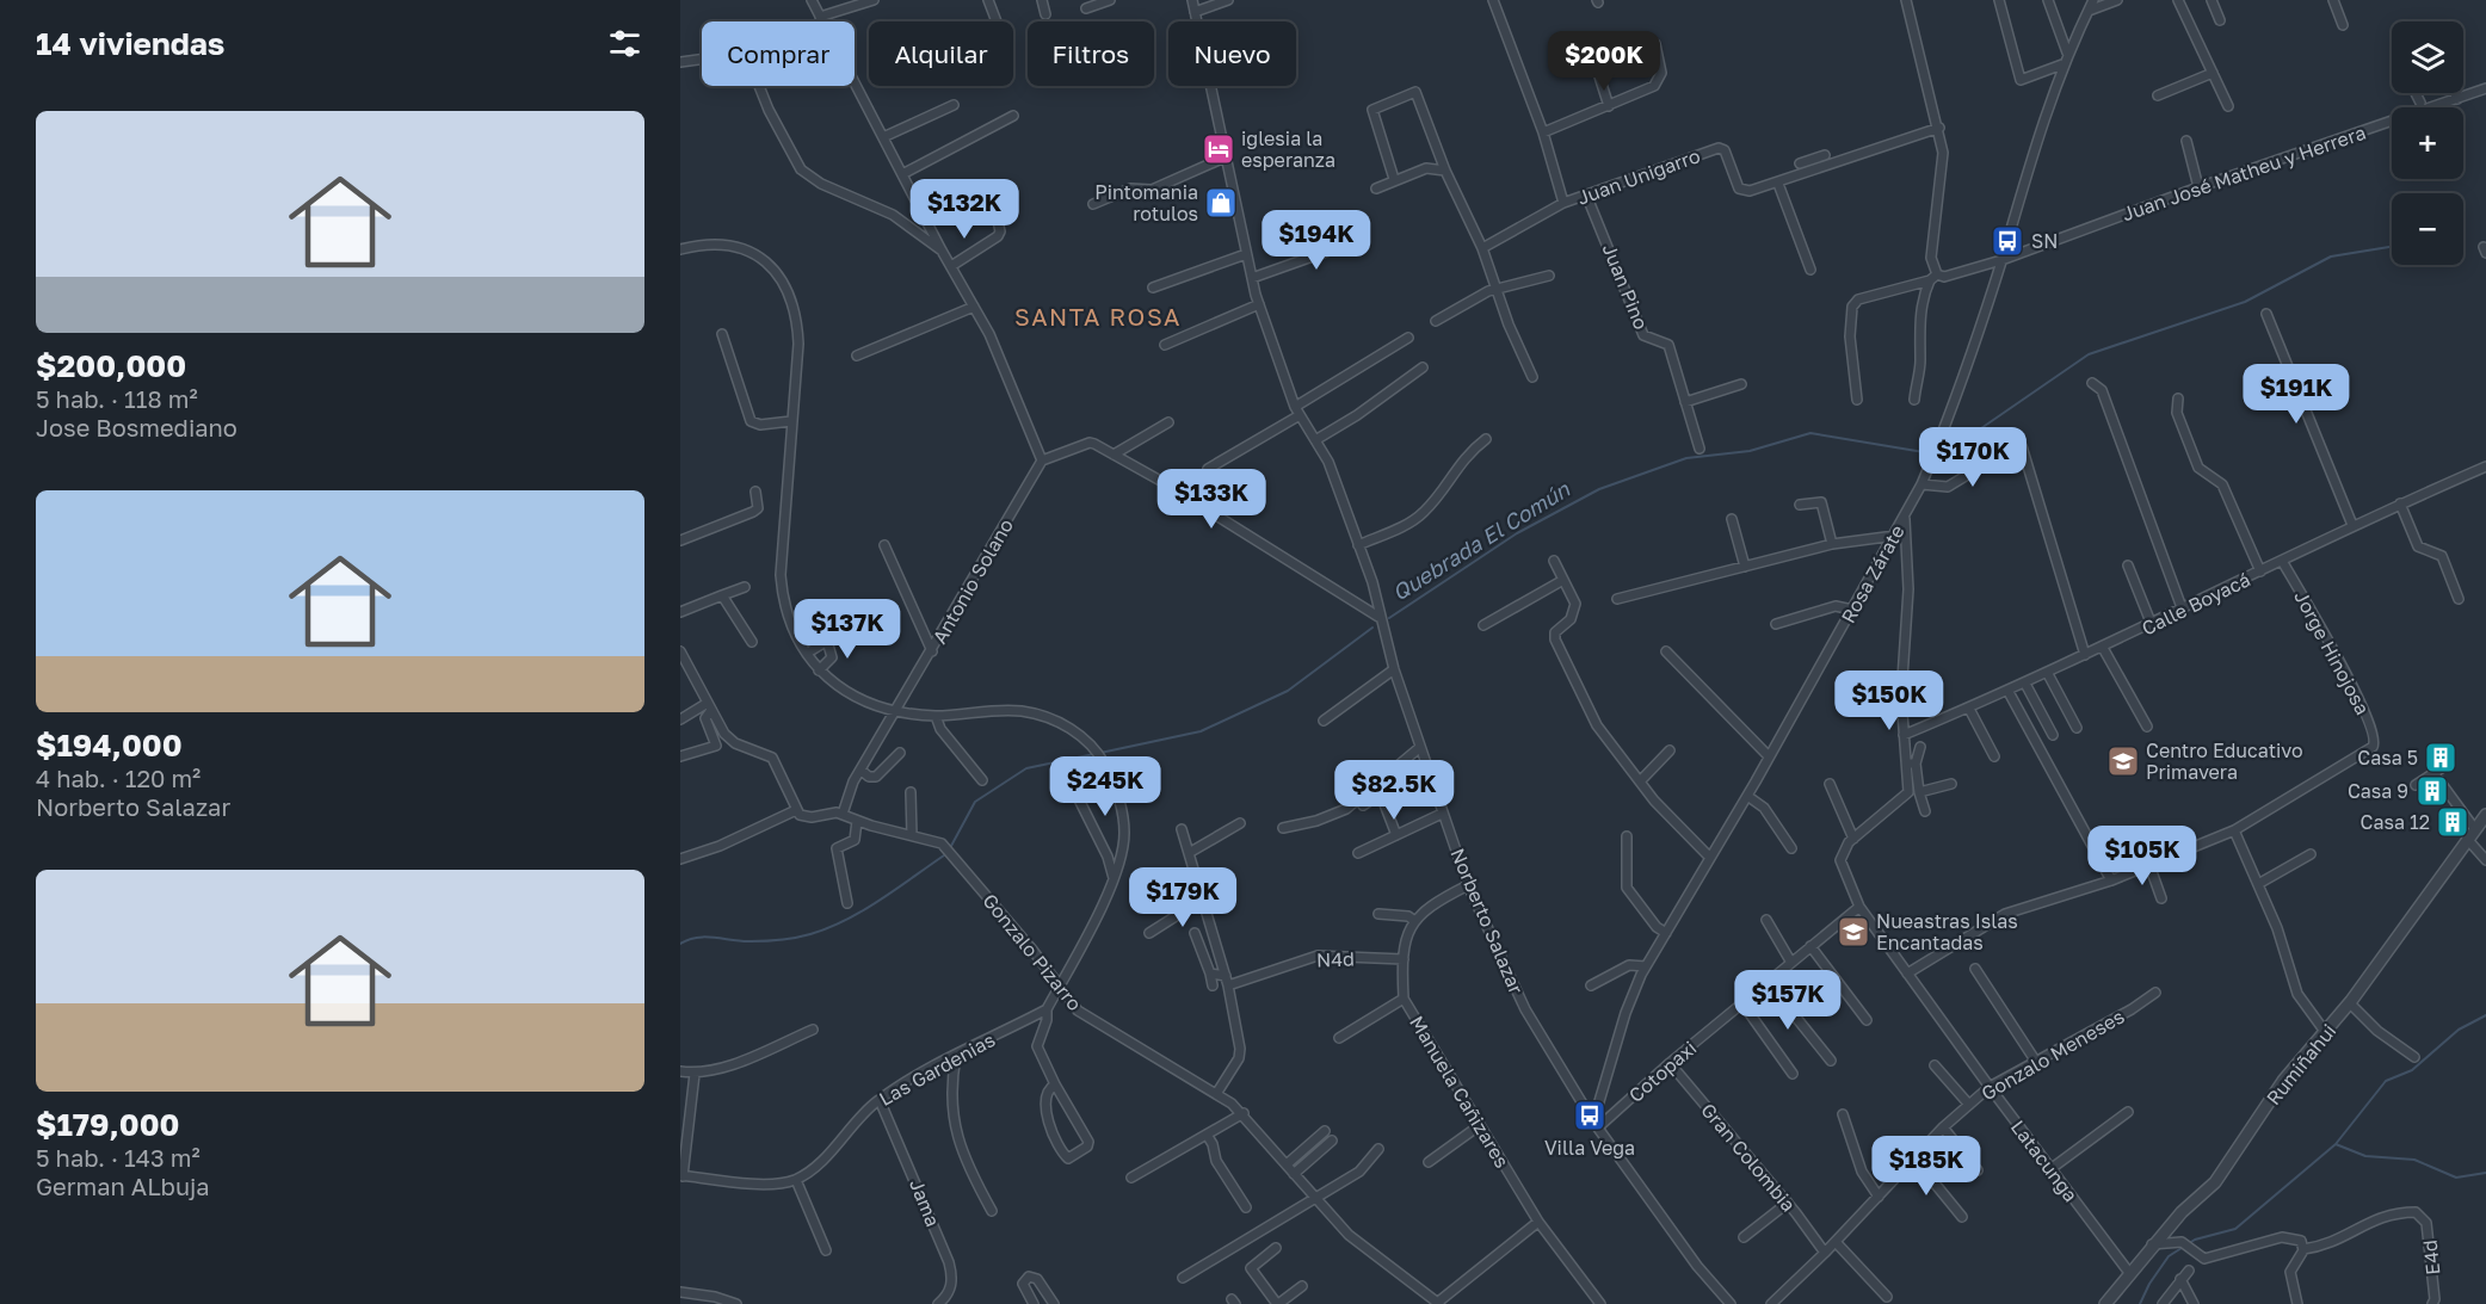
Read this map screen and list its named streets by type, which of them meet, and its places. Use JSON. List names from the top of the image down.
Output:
{
  "streets": {
    "street": [
      "Juan José Matheu y Herrera",
      "Juan Unigarro",
      "Juan Pino",
      "Rosa Zárate",
      "Antonio Solano",
      "Calle Boyacá",
      "Jorge Hinojosa",
      "Norberto Salazar",
      "Gonzalo Pizarro",
      "N4d",
      "Gonzalo Meneses",
      "Rumiñahui",
      "Las Gardenias",
      "Cotopaxi",
      "Manuela Cañizares",
      "Gran Colombia",
      "Latacunga",
      "Jama",
      "E4d"
    ]
  },
  "crossings": [
    ["Juan José Matheu y Herrera", "Rosa Zárate"],
    ["Juan Unigarro", "Juan Pino"],
    ["Rosa Zárate", "Norberto Salazar"],
    ["Rosa Zárate", "Cotopaxi"],
    ["Antonio Solano", "Gonzalo Pizarro"],
    ["Calle Boyacá", "Jorge Hinojosa"],
    ["Norberto Salazar", "Cotopaxi"],
    ["N4d", "Manuela Cañizares"],
    ["Gonzalo Meneses", "Gran Colombia"],
    ["Gonzalo Meneses", "Latacunga"],
    ["Rumiñahui", "Latacunga"],
    ["Las Gardenias", "Jama"],
    ["Cotopaxi", "Gran Colombia"],
    ["Cotopaxi", "Latacunga"]
  ],
  "districts": ["SANTA ROSA"],
  "water": ["Quebrada El Común"],
  "places": {
    "hotel": ["iglesia la esperanza"],
    "shop": ["Pintomania rotulos"],
    "bus stop": ["SN", "Villa Vega"],
    "building": ["Casa 5", "Casa 9", "Casa 12"],
    "school or university": ["Centro Educativo Primavera", "Nueastras Islas Encantadas"]
  },
  "page": {
    "heading": "14 viviendas",
    "map_buttons": ["+", "−"],
    "chip": [
      "Comprar",
      "Alquilar",
      "Filtros",
      "Nuevo"
    ],
    "price": [
      "$200K",
      "$132K",
      "$194K",
      "$191K",
      "$170K",
      "$133K",
      "$137K",
      "$150K",
      "$245K",
      "$82.5K",
      "$105K",
      "$179K",
      "$157K",
      "$185K"
    ],
    "list": [
      {
        "name": "$200,000",
        "note": "5 hab. · 118 m² · Jose Bosmediano"
      },
      {
        "name": "$194,000",
        "note": "4 hab. · 120 m² · Norberto Salazar"
      },
      {
        "name": "$179,000",
        "note": "5 hab. · 143 m² · German ALbuja"
      }
    ]
  }
}
